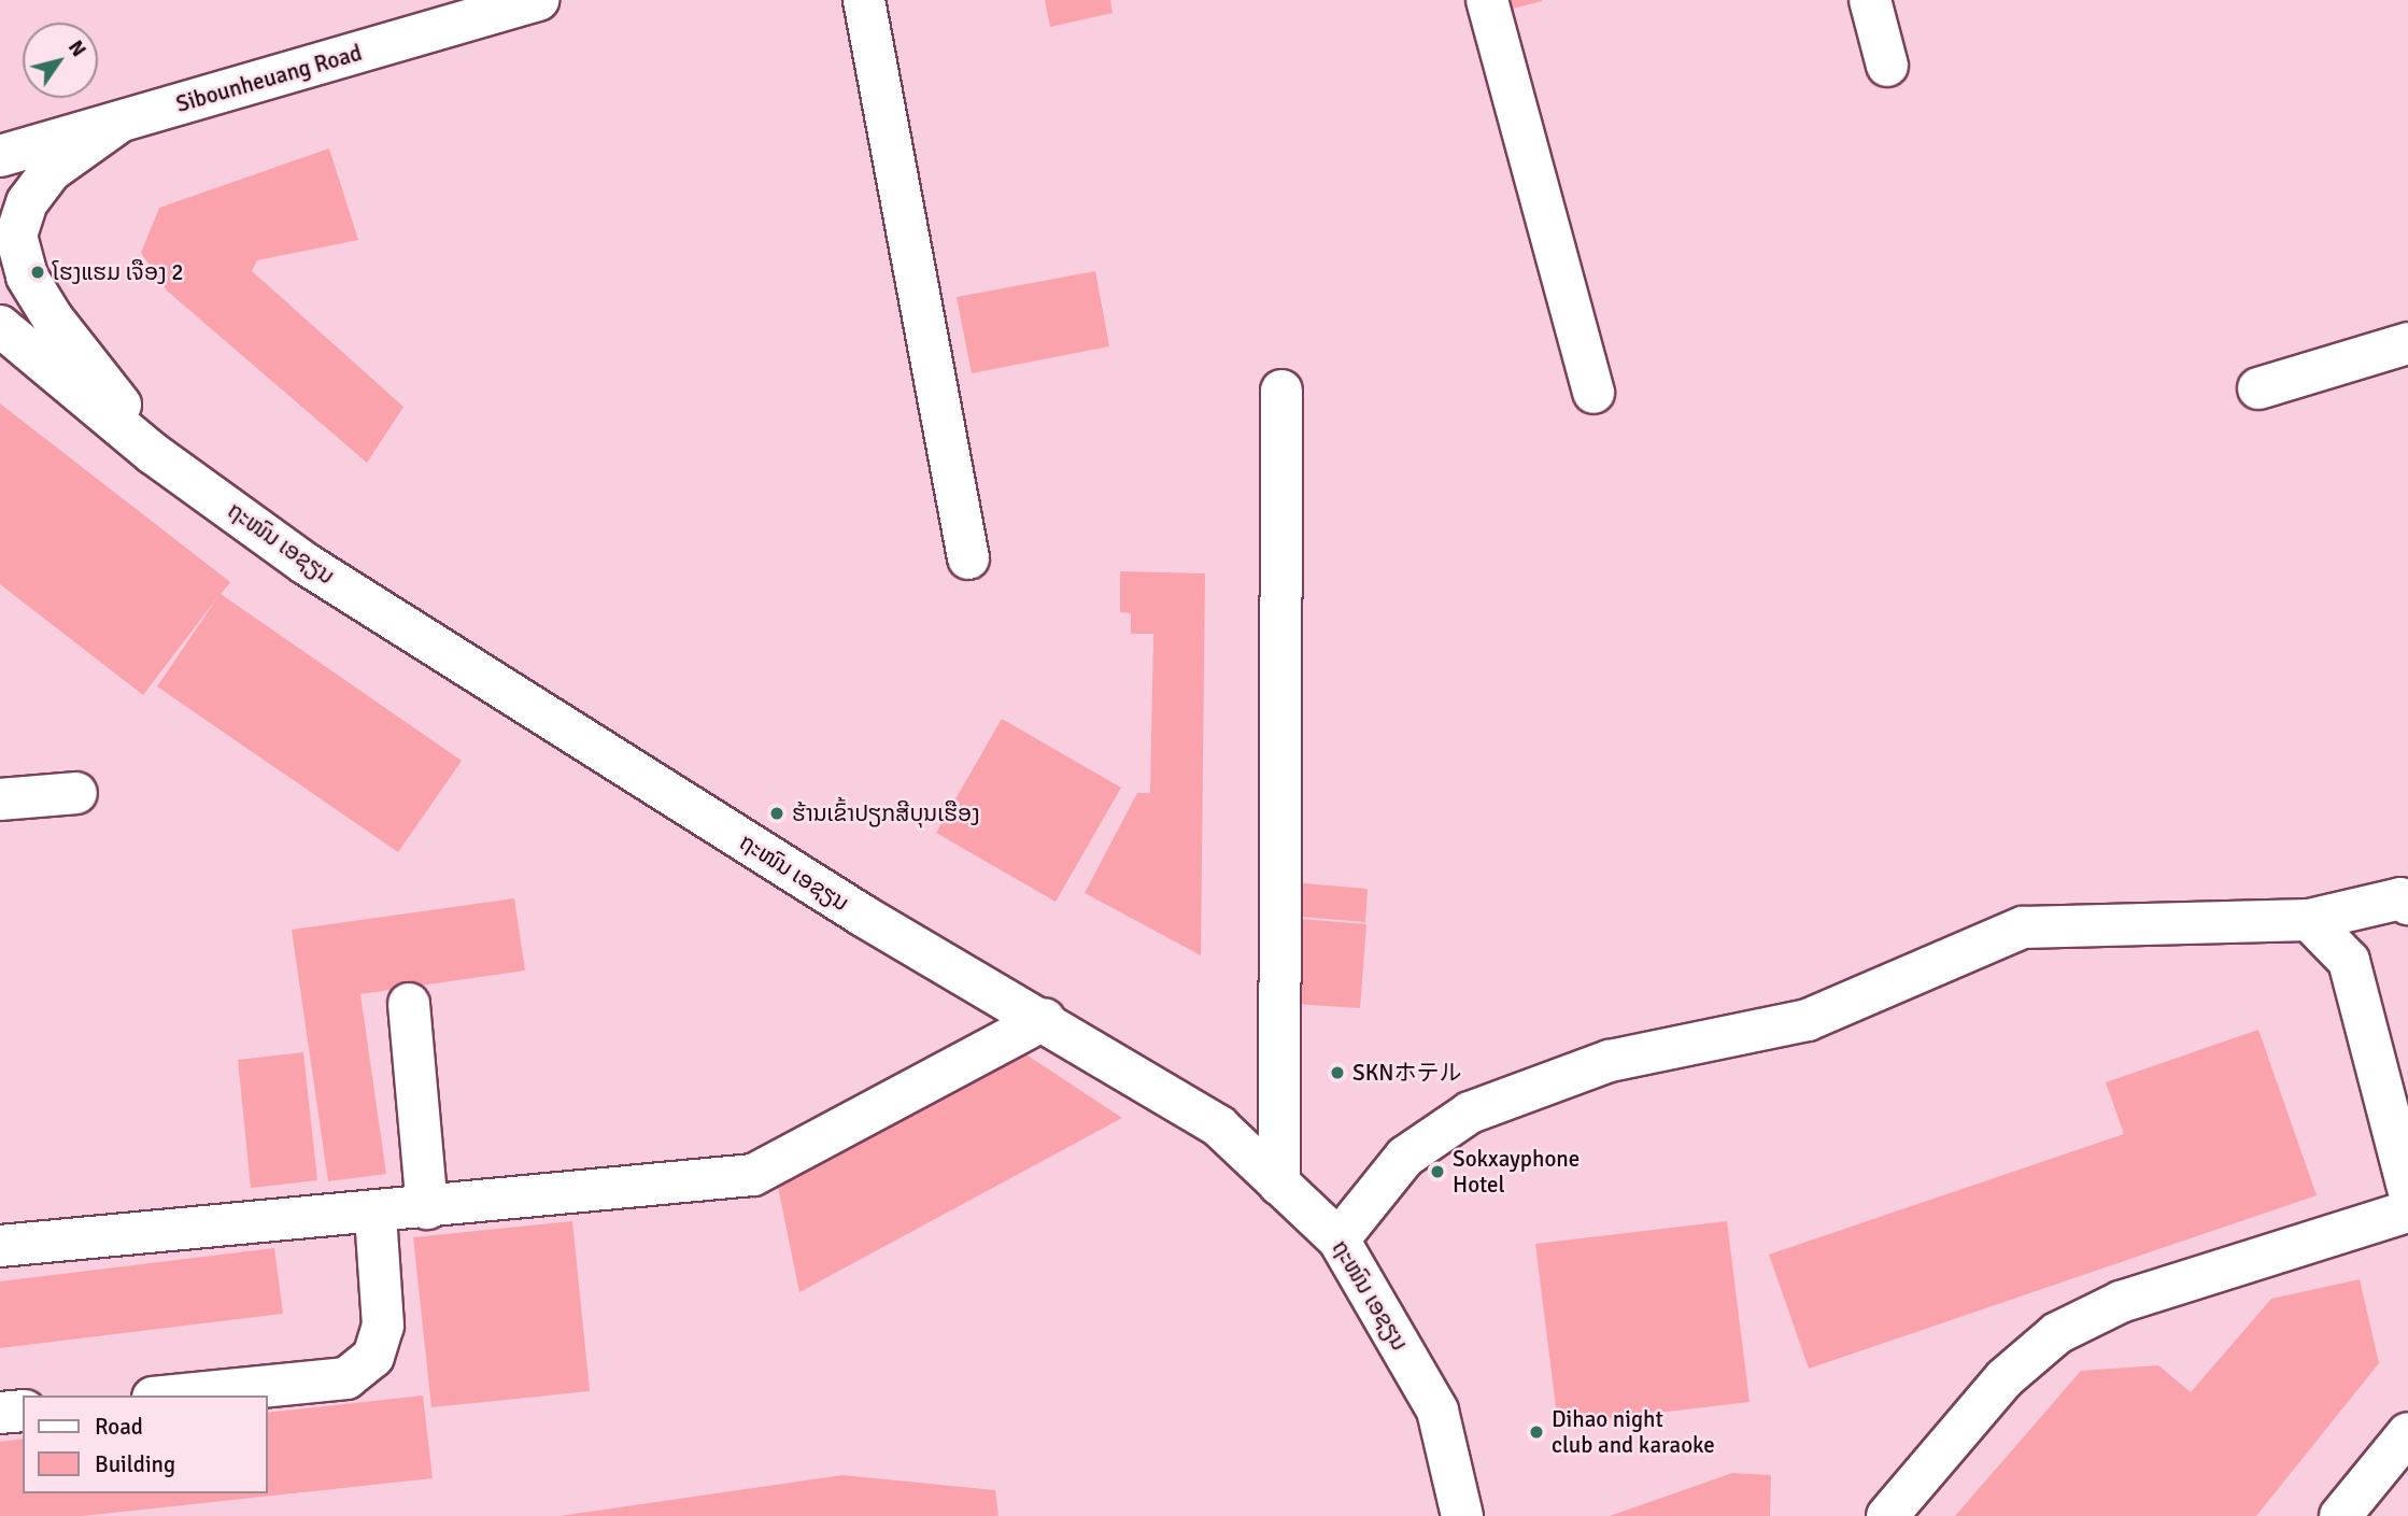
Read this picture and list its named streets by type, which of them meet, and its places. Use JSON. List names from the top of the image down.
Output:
{
  "streets": {
    "street": ["Sibounheuang Road", "ຖະໜົນ ເອຊຽນ"]
  },
  "places": [
    "ໂຮງແຮມ ເຈືອງ 2",
    "ຮ້ານເຂົ້າປຽກສີບຸນເຮືອງ",
    "SKNホテル",
    "Sokxayphone Hotel",
    "Dihao night club and karaoke"
  ],
  "legend": ["Road", "Building"],
  "north": "top right"
}
